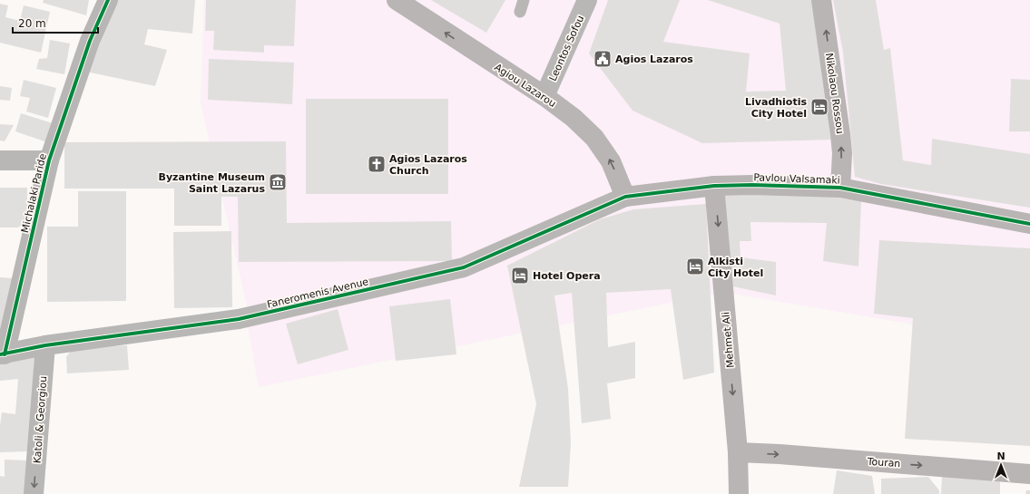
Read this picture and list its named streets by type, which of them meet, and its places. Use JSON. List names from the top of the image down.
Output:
{
  "streets": {
    "street": [
      "Leontos Sofou",
      "Agiou Lazarou",
      "Nikolaou Rossou",
      "Pavlou Valsamaki",
      "Michalaki Paride",
      "Faneromenis Avenue",
      "Mehmet Ali",
      "Katoli & Georgiou",
      "Touran"
    ]
  },
  "crossings": [
    ["Leontos Sofou", "Agiou Lazarou"],
    ["Agiou Lazarou", "Pavlou Valsamaki"],
    ["Agiou Lazarou", "Faneromenis Avenue"],
    ["Nikolaou Rossou", "Pavlou Valsamaki"],
    ["Pavlou Valsamaki", "Faneromenis Avenue"],
    ["Pavlou Valsamaki", "Mehmet Ali"],
    ["Michalaki Paride", "Faneromenis Avenue"],
    ["Faneromenis Avenue", "Katoli & Georgiou"],
    ["Mehmet Ali", "Touran"]
  ],
  "one_way": [
    "Agiou Lazarou",
    "Nikolaou Rossou",
    "Mehmet Ali",
    "Katoli & Georgiou",
    "Touran"
  ],
  "places": {
    "public building": ["Agios Lazaros"],
    "hotel": ["Livadhiotis City Hotel", "Alkisti City Hotel", "Hotel Opera"],
    "church": ["Agios Lazaros Church"],
    "museum": ["Byzantine Museum Saint Lazarus"]
  },
  "scale_bar": "20 m",
  "north": "top"
}
